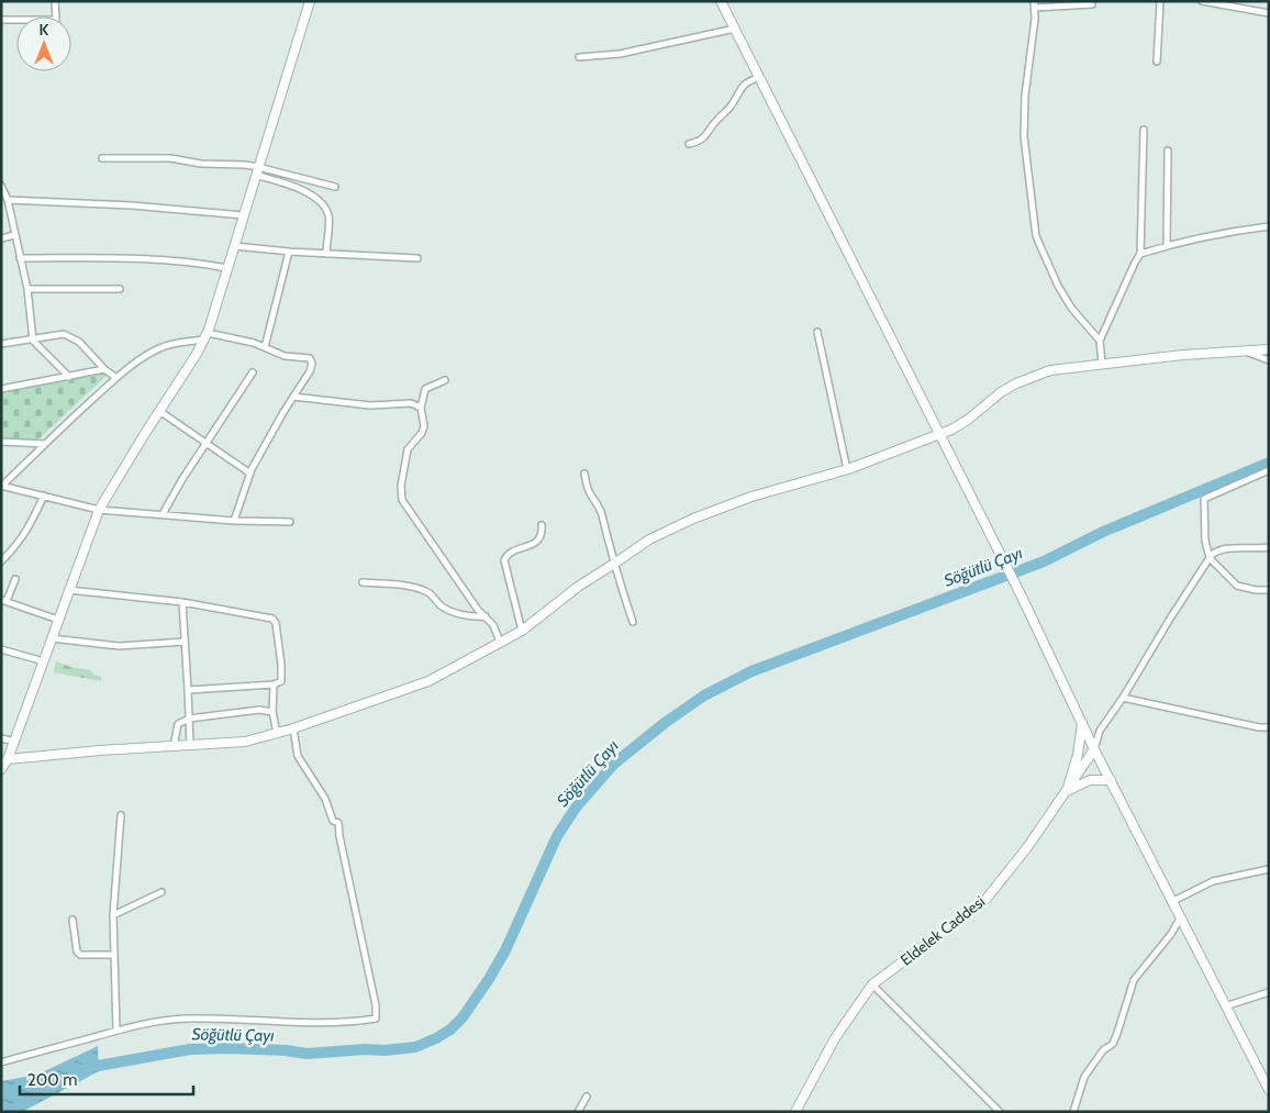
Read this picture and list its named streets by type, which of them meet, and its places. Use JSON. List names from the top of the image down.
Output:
{
  "streets": {
    "main road": ["Eldelek Caddesi"]
  },
  "water": ["Söğütlü Çayı"],
  "scale_bar": "200 m",
  "north": "top"
}
